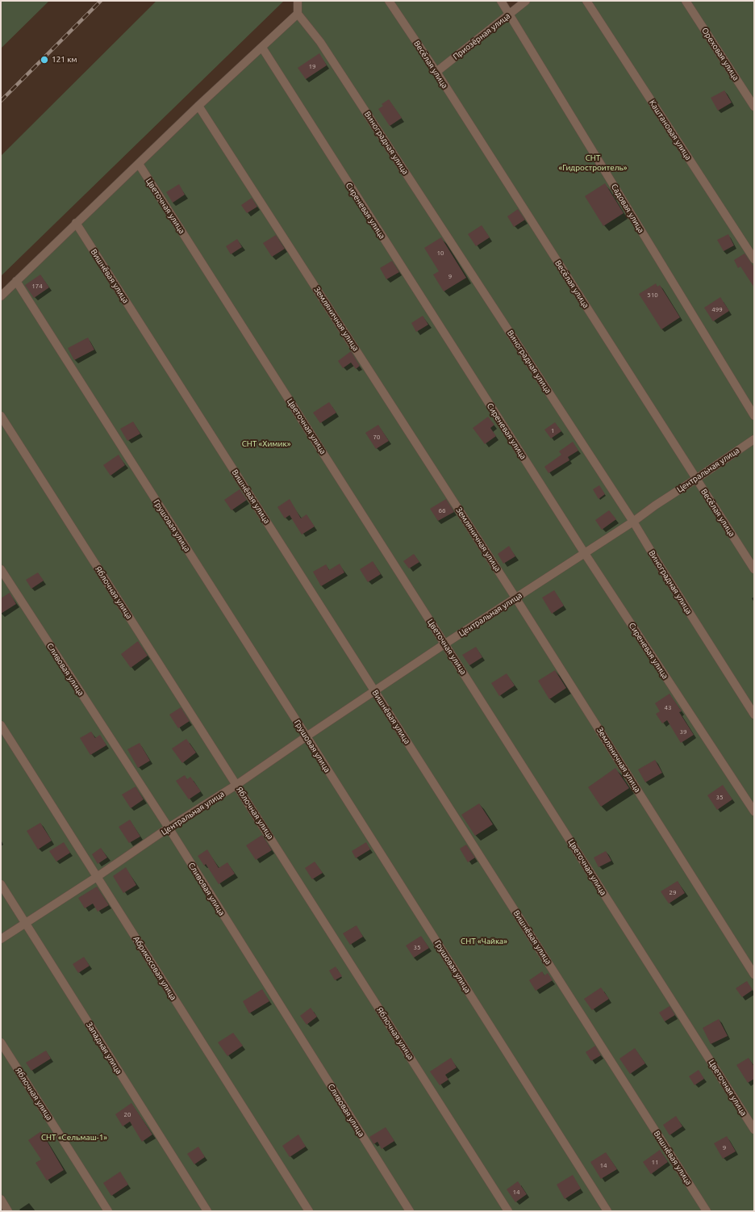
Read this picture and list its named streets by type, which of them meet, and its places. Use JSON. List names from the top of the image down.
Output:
{
  "streets": {
    "street": [
      "Приозёрная улица",
      "Ореховая улица",
      "Весёлая улица",
      "Каштановая улица",
      "Виноградная улица",
      "Цветочная улица",
      "Садовая улица",
      "Сиреневая улица",
      "Вишнёвая улица",
      "Земляничная улица",
      "Центральная улица",
      "Грушовая улица",
      "Яблочная улица",
      "Сливовая улица",
      "Абрикосовая улица",
      "Западная улица"
    ]
  },
  "crossings": [
    ["Приозёрная улица", "Весёлая улица"],
    ["Приозёрная улица", "Садовая улица"],
    ["Весёлая улица", "Центральная улица"],
    ["Виноградная улица", "Центральная улица"],
    ["Цветочная улица", "Центральная улица"],
    ["Сиреневая улица", "Центральная улица"],
    ["Вишнёвая улица", "Центральная улица"],
    ["Земляничная улица", "Центральная улица"],
    ["Центральная улица", "Грушовая улица"],
    ["Центральная улица", "Яблочная улица"],
    ["Центральная улица", "Сливовая улица"],
    ["Центральная улица", "Абрикосовая улица"],
    ["Центральная улица", "Западная улица"]
  ],
  "parks": [
    "СНТ «Гидростроитель»",
    "СНТ «Химик»",
    "СНТ «Чайка»",
    "СНТ «Сельмаш-1»"
  ],
  "places": ["121 км"],
  "house_numbers": [
    "19",
    "10",
    "9",
    "174",
    "510",
    "499",
    "1",
    "70",
    "66",
    "43",
    "39",
    "35",
    "29",
    "35",
    "20",
    "9",
    "11",
    "14",
    "14"
  ]
}
